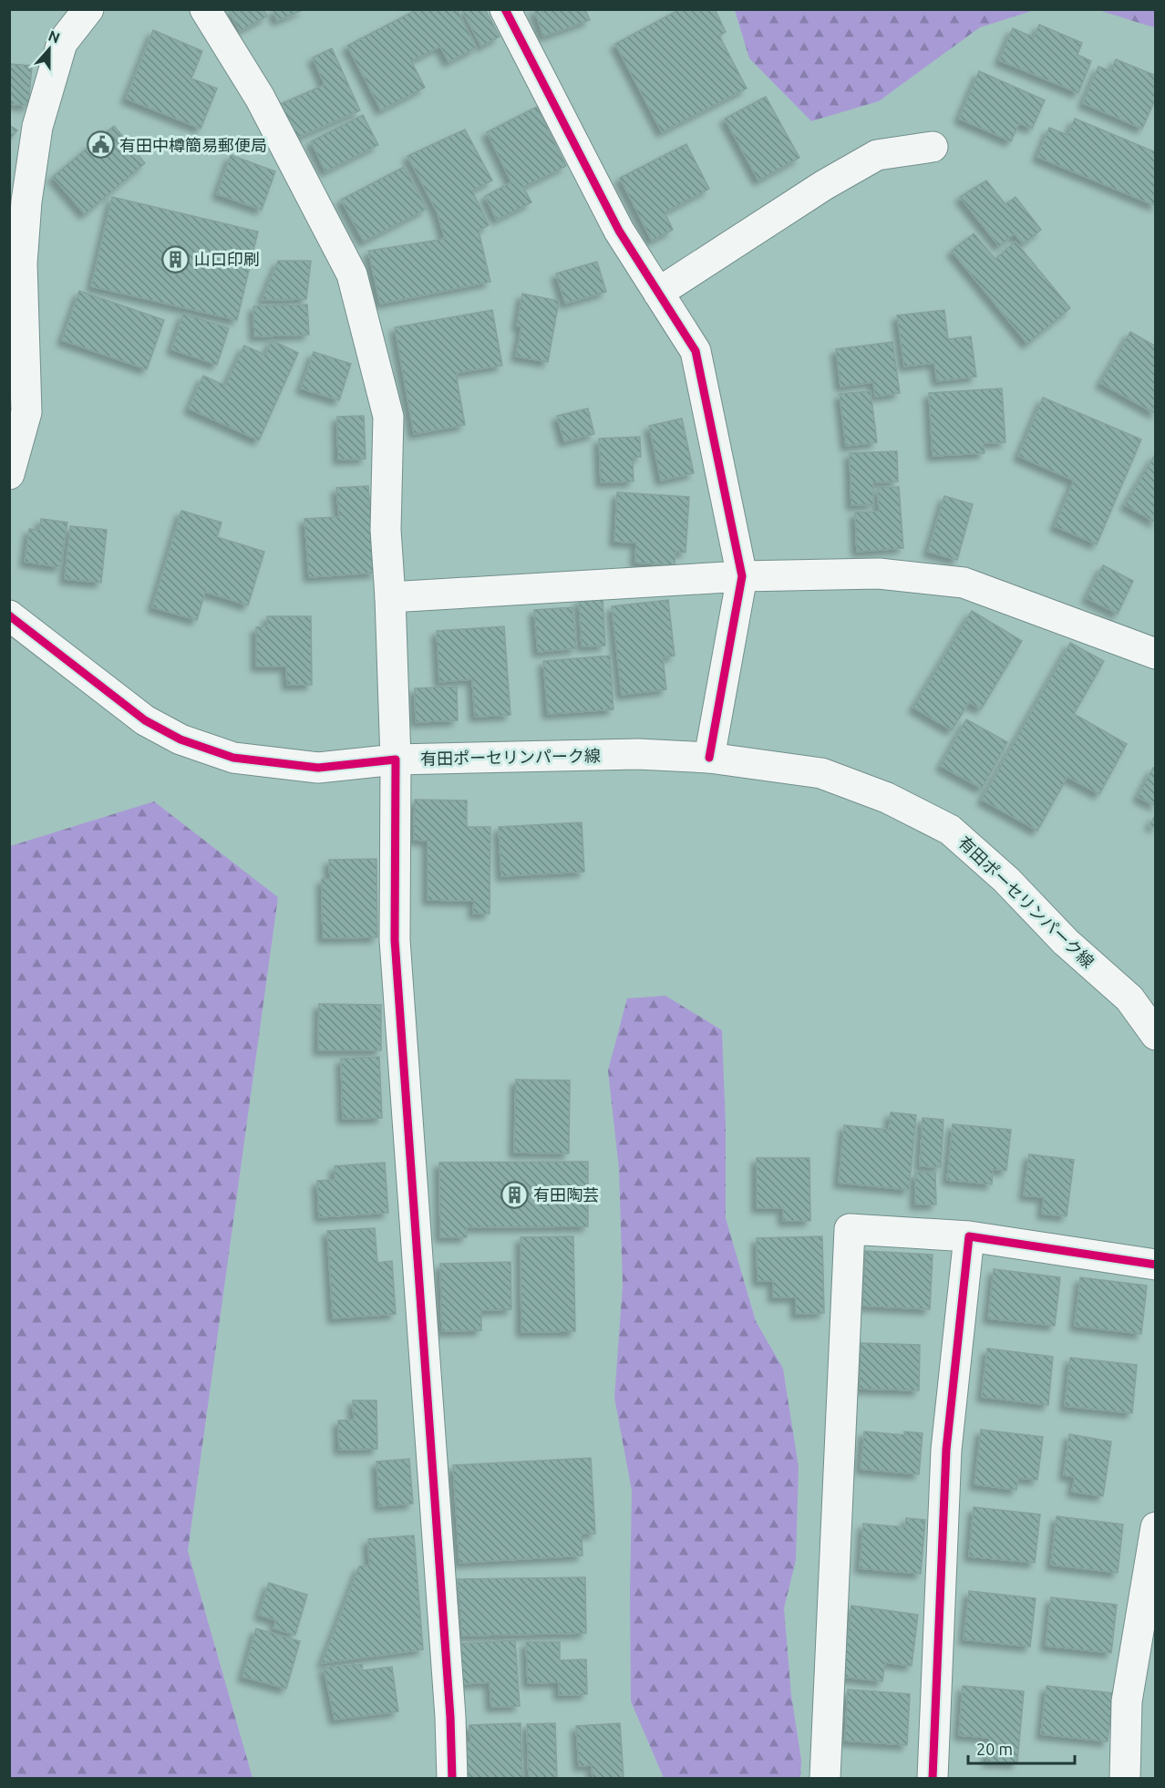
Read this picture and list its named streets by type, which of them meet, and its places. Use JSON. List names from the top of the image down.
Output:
{
  "streets": {
    "street": ["有田ポーセリンパーク線"]
  },
  "places": {
    "public building": ["有田中樽簡易郵便局"],
    "building": ["山口印刷", "有田陶芸"]
  },
  "scale_bar": "20 m",
  "north": "top"
}
